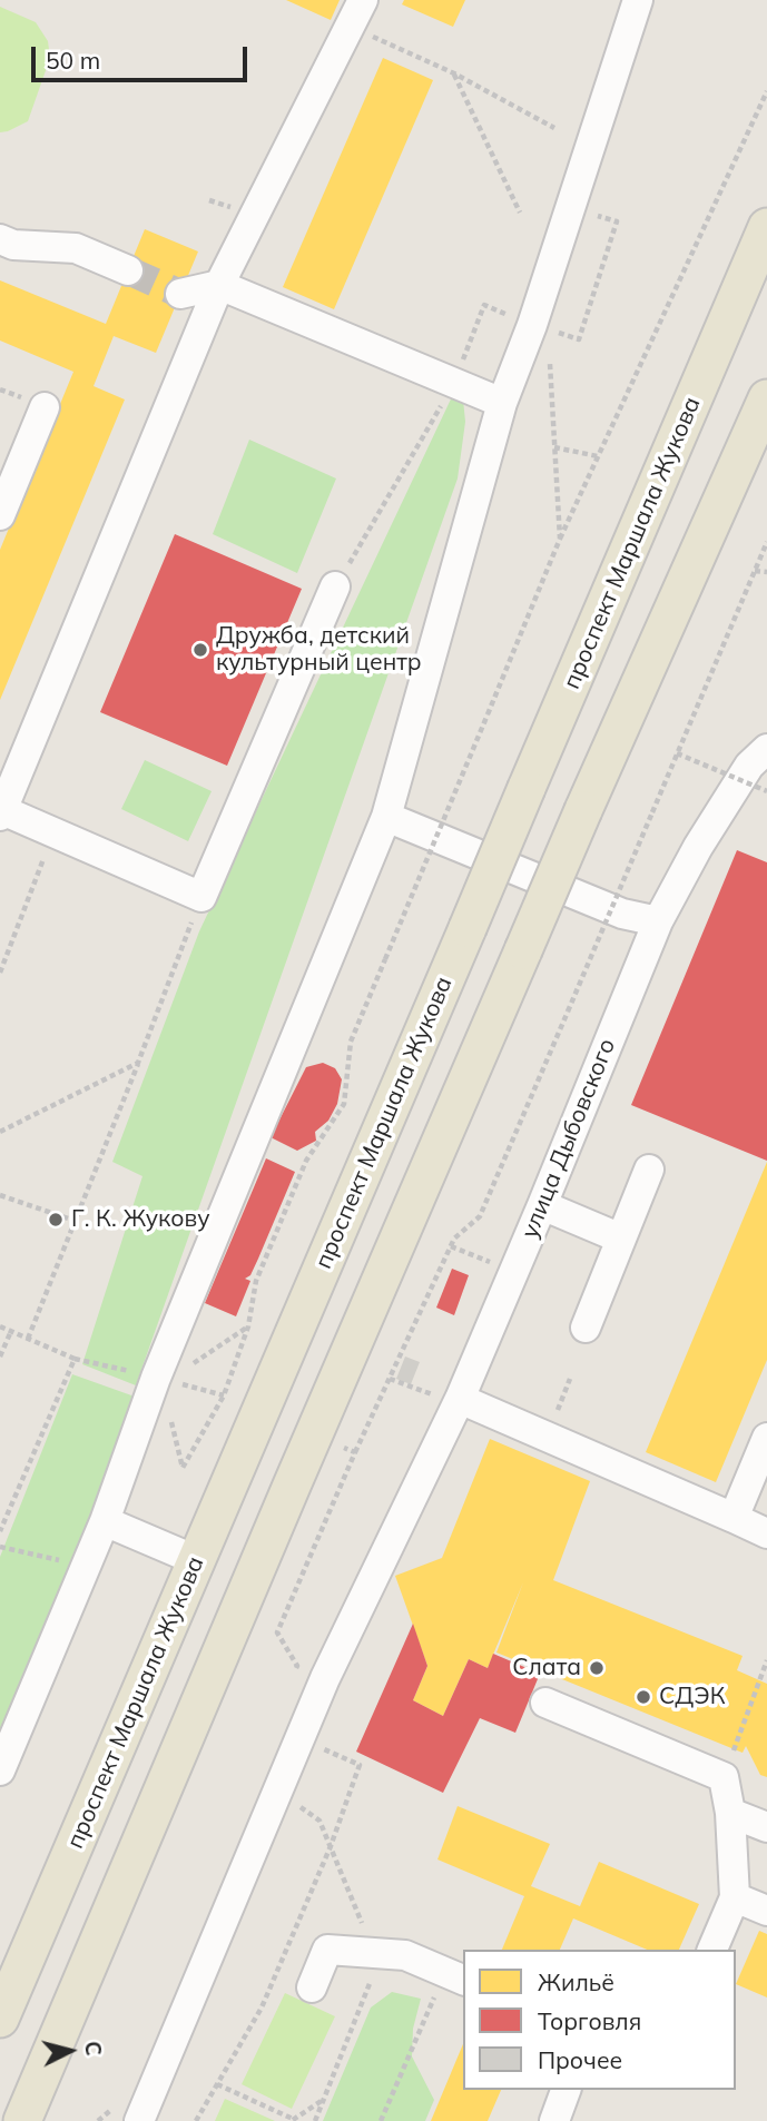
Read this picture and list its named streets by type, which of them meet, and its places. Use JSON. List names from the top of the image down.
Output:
{
  "streets": {
    "main road": ["проспект Маршала Жукова"],
    "street": ["улица Дыбовского"]
  },
  "places": [
    "Дружба, детский культурный центр",
    "Г. К. Жукову",
    "Слата",
    "СДЭК"
  ],
  "legend": ["Жильё", "Торговля", "Прочее"],
  "scale_bar": "50 m",
  "north": "right"
}
